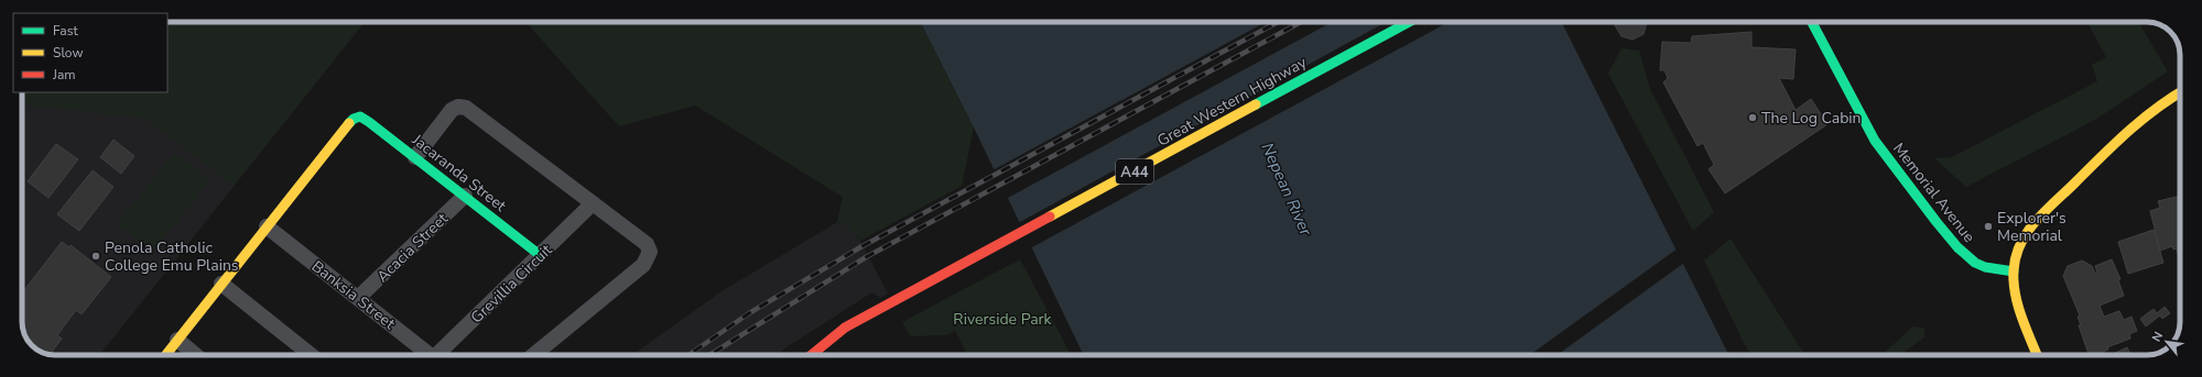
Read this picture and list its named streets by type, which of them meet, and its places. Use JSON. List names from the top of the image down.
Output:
{
  "streets": {
    "main road": [
      "Great Western Highway",
      "A44",
      "Jacaranda Street",
      "Memorial Avenue"
    ],
    "street": ["Acacia Street", "Grevillia Circuit", "Banksia Street"]
  },
  "crossings": [
    ["Jacaranda Street", "Acacia Street"],
    ["Jacaranda Street", "Grevillia Circuit"],
    ["Jacaranda Street", "Banksia Street"],
    ["Acacia Street", "Banksia Street"]
  ],
  "water": ["Nepean River"],
  "parks": ["Riverside Park"],
  "places": ["The Log Cabin", "Explorer's Memorial", "Penola Catholic College Emu Plains"],
  "legend": ["Fast", "Slow", "Jam"],
  "north": "top left"
}
